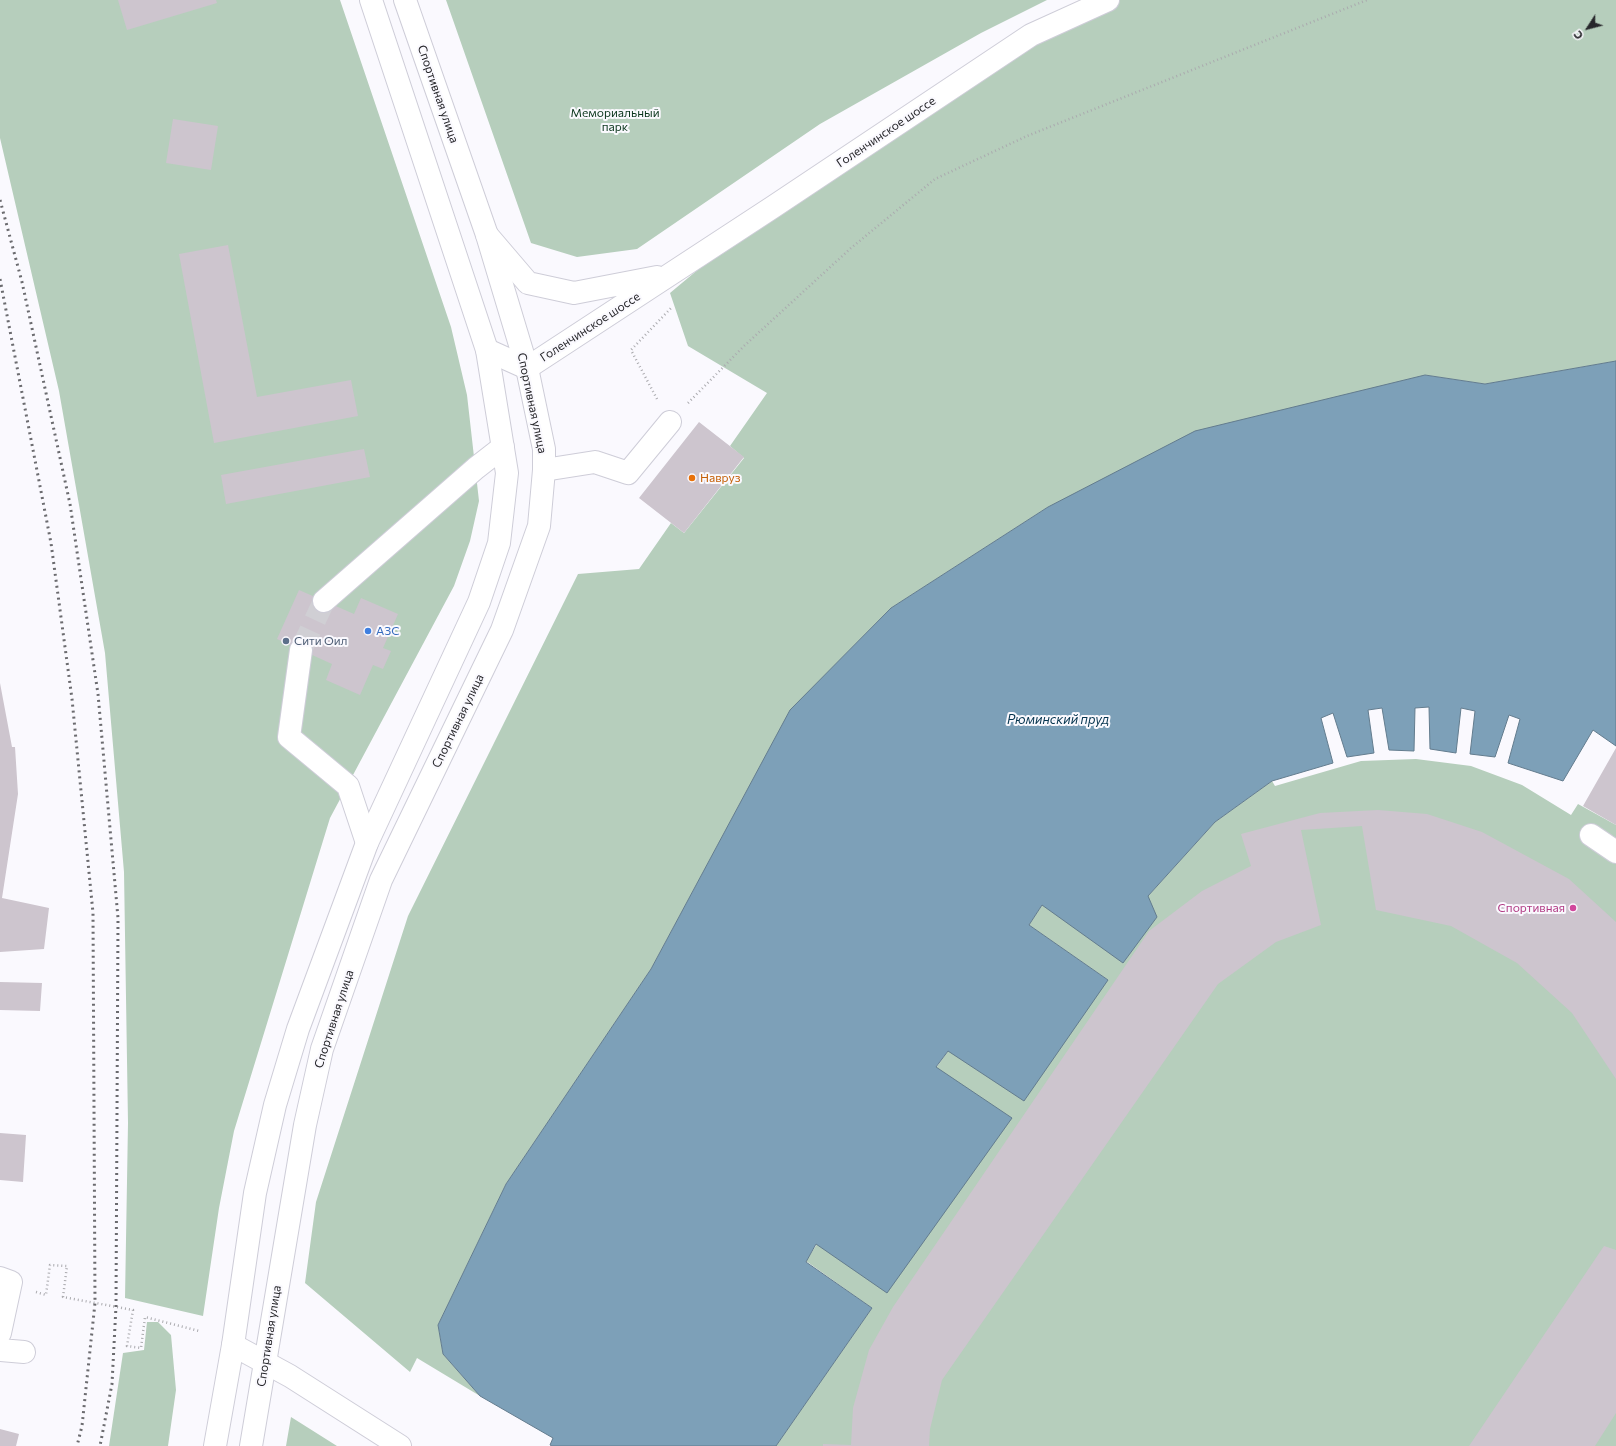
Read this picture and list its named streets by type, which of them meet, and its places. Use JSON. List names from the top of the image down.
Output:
{
  "streets": {
    "main road": ["Спортивная улица", "Голенчинское шоссе"]
  },
  "crossings": [
    ["Спортивная улица", "Голенчинское шоссе"]
  ],
  "water": ["Рюминский пруд"],
  "parks": ["Мемориальный парк"],
  "places": [
    "Навруз",
    "АЗС",
    "Сити Оил",
    "Спортивная"
  ],
  "north": "bottom left"
}
